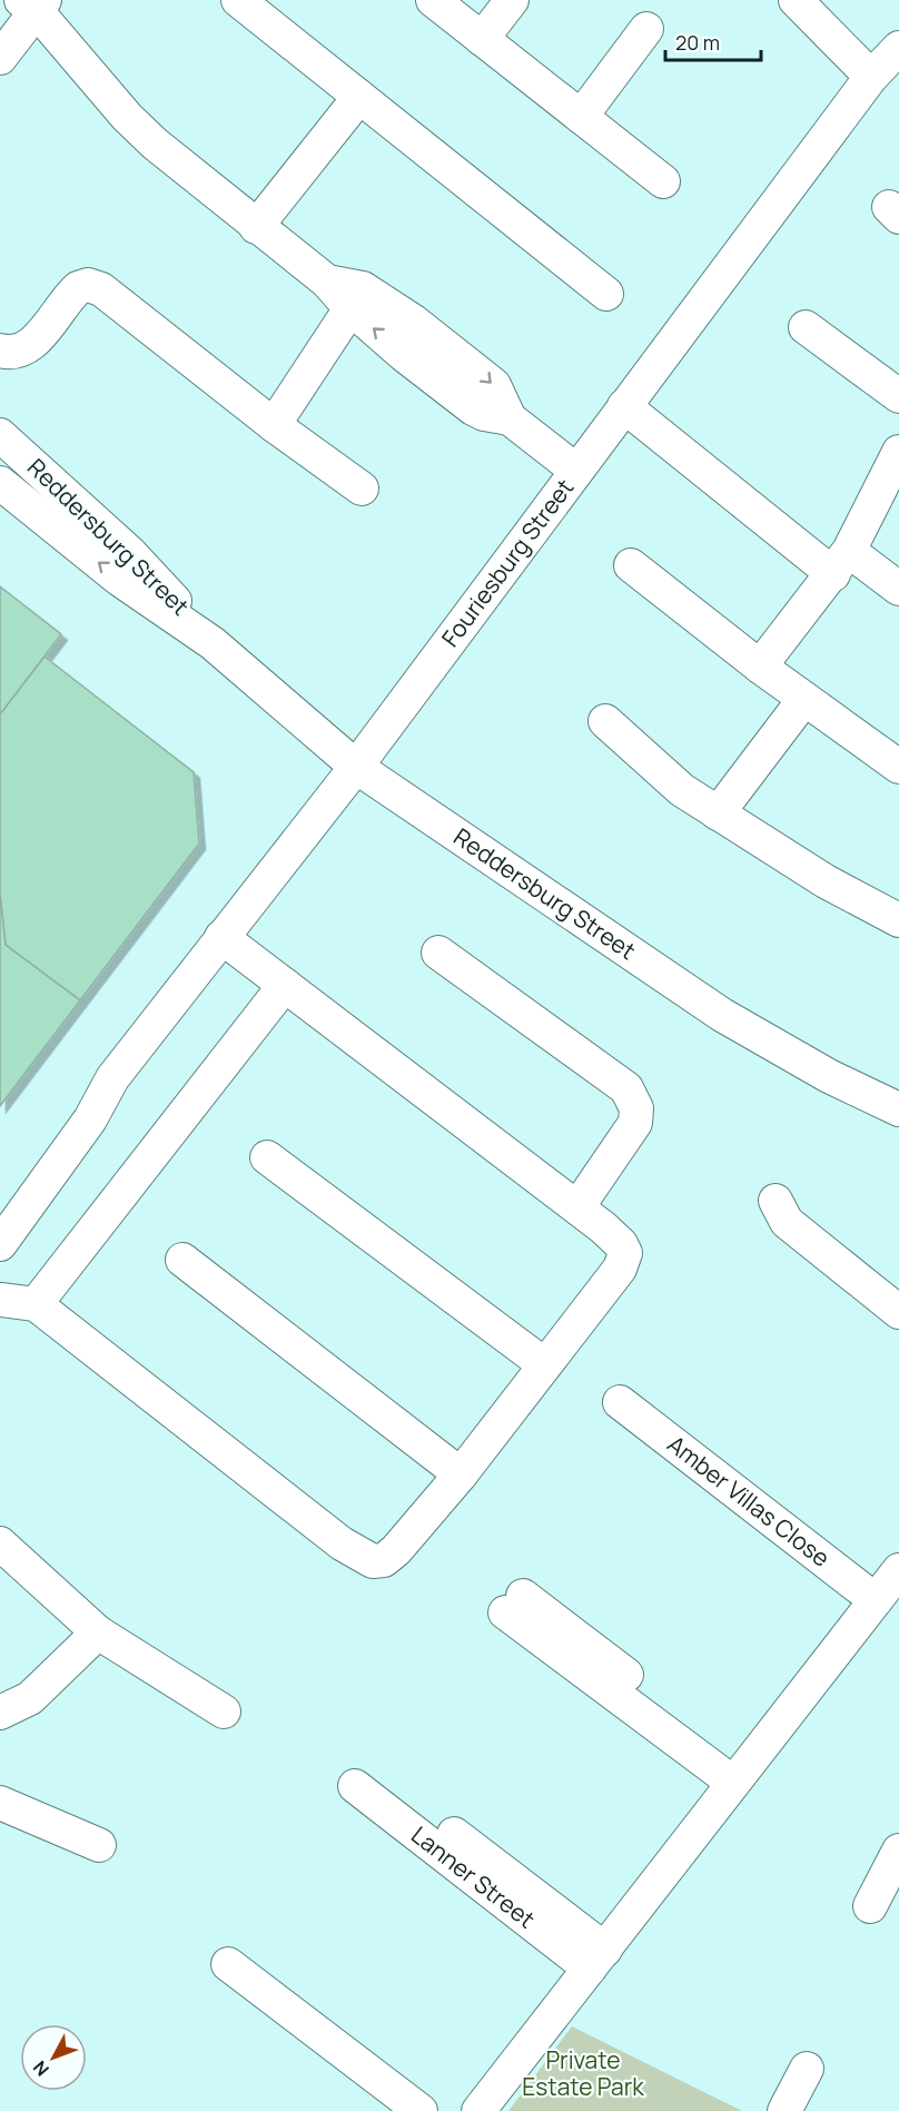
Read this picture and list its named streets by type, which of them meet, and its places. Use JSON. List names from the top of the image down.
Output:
{
  "streets": {
    "street": [
      "Reddersburg Street",
      "Fouriesburg Street",
      "Amber Villas Close",
      "Lanner Street"
    ]
  },
  "crossings": [
    ["Reddersburg Street", "Fouriesburg Street"]
  ],
  "parks": ["Private Estate Park"],
  "scale_bar": "20 m",
  "north": "bottom left"
}
